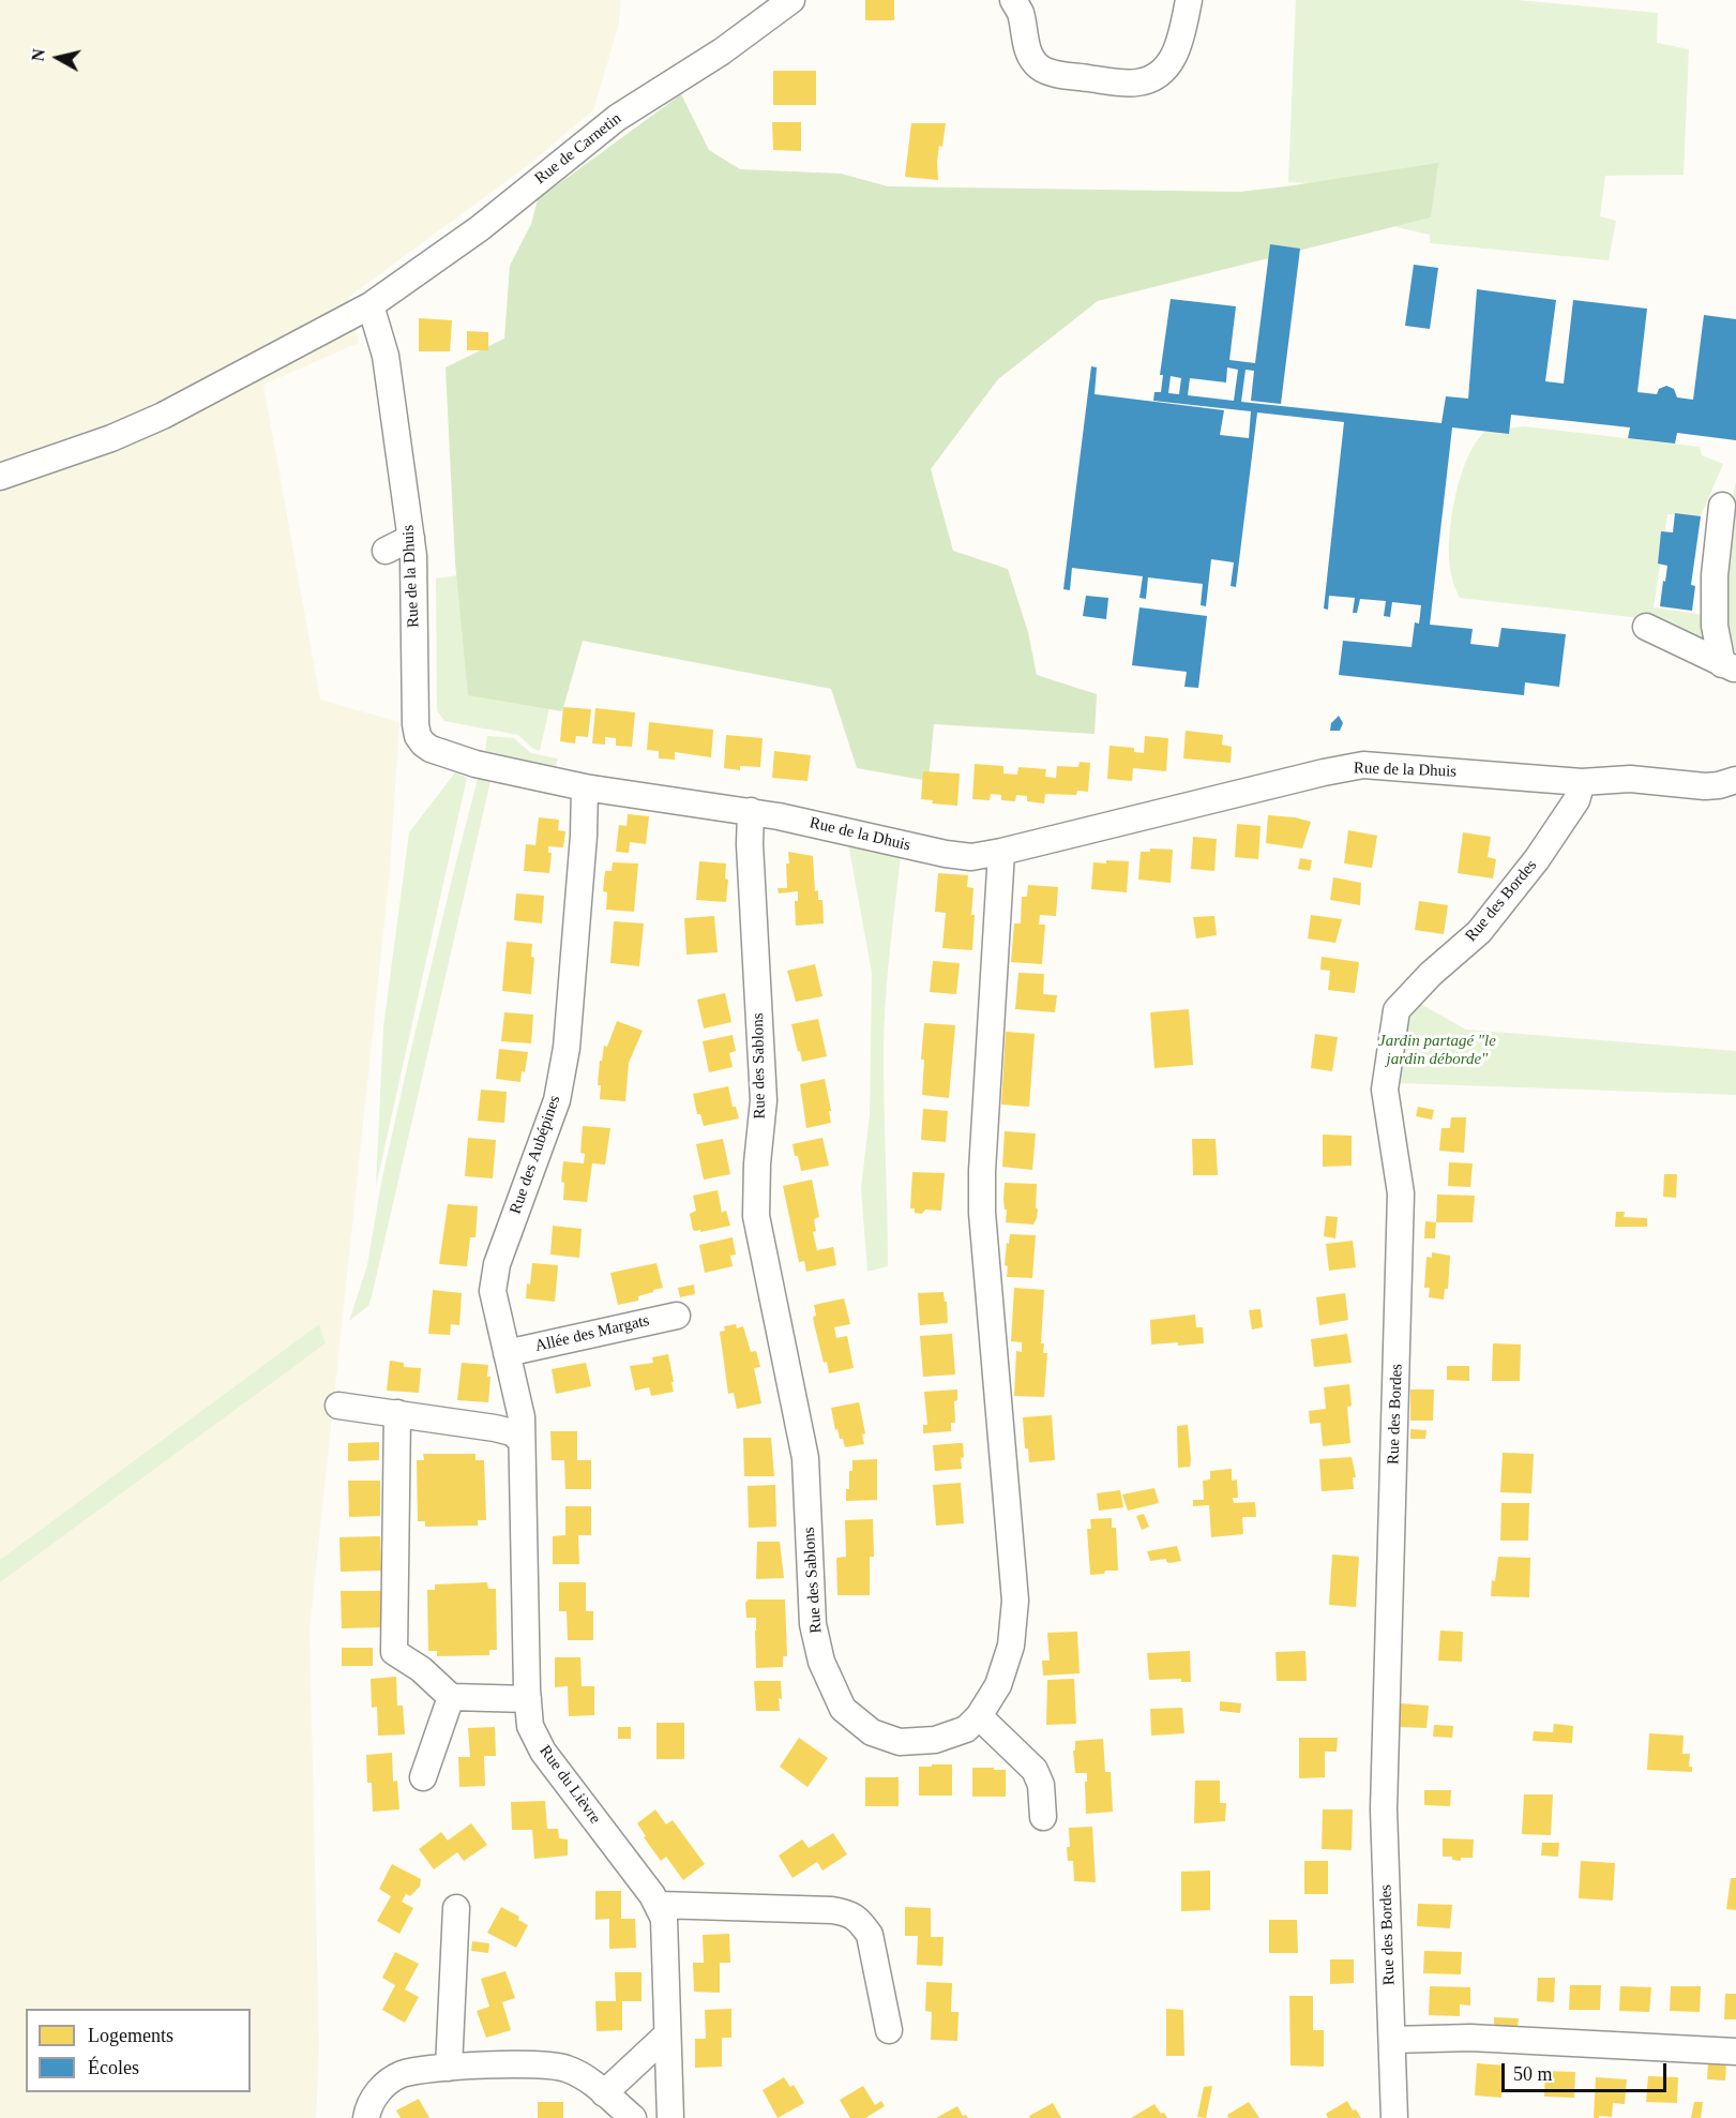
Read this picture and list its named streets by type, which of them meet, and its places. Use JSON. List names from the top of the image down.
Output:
{
  "streets": {
    "street": [
      "Rue de Carnetin",
      "Rue de la Dhuis",
      "Rue des Bordes",
      "Rue des Sablons",
      "Rue des Aubépines",
      "Allée des Margats",
      "Rue du Lièvre"
    ]
  },
  "crossings": [
    ["Rue de Carnetin", "Rue de la Dhuis"],
    ["Rue de la Dhuis", "Rue des Bordes"],
    ["Rue de la Dhuis", "Rue des Sablons"],
    ["Rue de la Dhuis", "Rue des Aubépines"],
    ["Rue des Aubépines", "Allée des Margats"],
    ["Rue des Aubépines", "Rue du Lièvre"]
  ],
  "parks": ["Jardin partagé \"le jardin déborde\""],
  "legend": ["Logements", "Écoles"],
  "scale_bar": "50 m",
  "north": "left"
}
